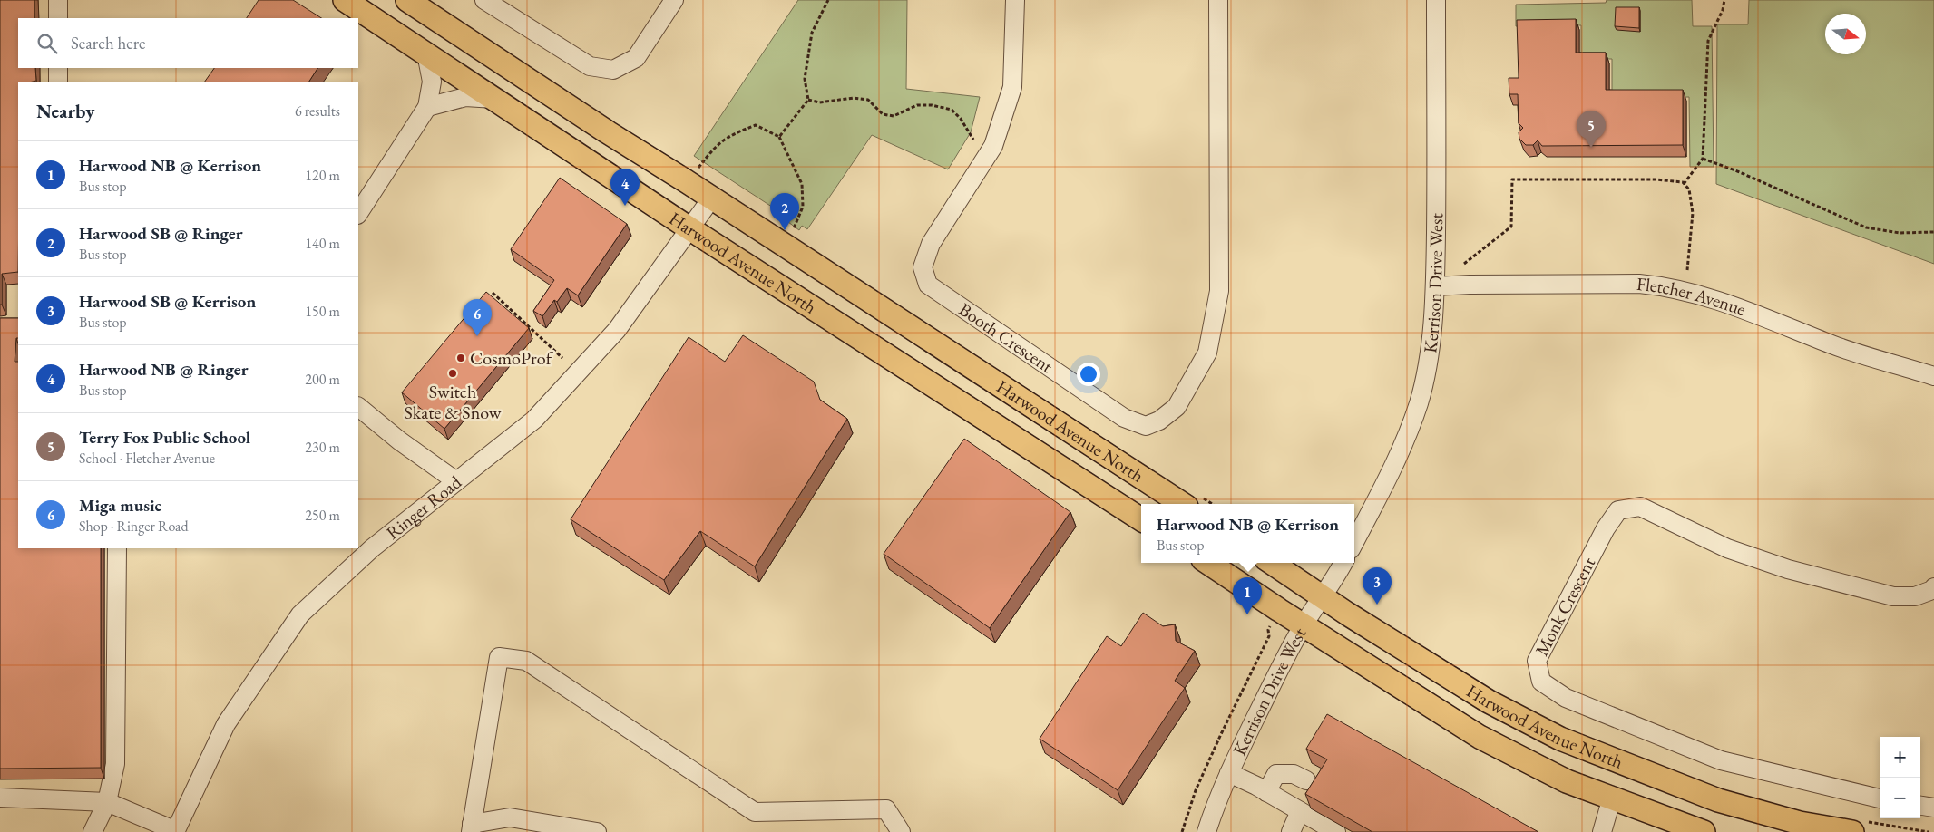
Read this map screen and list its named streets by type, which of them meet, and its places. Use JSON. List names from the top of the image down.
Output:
{
  "streets": {
    "main road": ["Harwood Avenue North"],
    "street": [
      "Kerrison Drive West",
      "Fletcher Avenue",
      "Booth Crescent",
      "Ringer Road",
      "Monk Crescent"
    ]
  },
  "crossings": [
    ["Harwood Avenue North", "Kerrison Drive West"],
    ["Harwood Avenue North", "Ringer Road"],
    ["Kerrison Drive West", "Fletcher Avenue"]
  ],
  "places": ["CosmoProf", "Switch Skate & Snow"],
  "north": "right",
  "page": {
    "search": "Search here",
    "heading": ["Nearby", "6 results"],
    "pins": [
      "5",
      "4",
      "2",
      "6",
      "3",
      "1"
    ],
    "list": [
      {
        "mark": "1",
        "name": "Harwood NB @ Kerrison",
        "note": "Bus stop",
        "value": "120 m"
      },
      {
        "mark": "2",
        "name": "Harwood SB @ Ringer",
        "note": "Bus stop",
        "value": "140 m"
      },
      {
        "mark": "3",
        "name": "Harwood SB @ Kerrison",
        "note": "Bus stop",
        "value": "150 m"
      },
      {
        "mark": "4",
        "name": "Harwood NB @ Ringer",
        "note": "Bus stop",
        "value": "200 m"
      },
      {
        "mark": "5",
        "name": "Terry Fox Public School",
        "note": "School · Fletcher Avenue",
        "value": "230 m"
      },
      {
        "mark": "6",
        "name": "Miga music",
        "note": "Shop · Ringer Road",
        "value": "250 m"
      }
    ],
    "popup": ["Harwood NB @ Kerrison", "Bus stop"],
    "map_buttons": ["+", "−"]
  }
}
